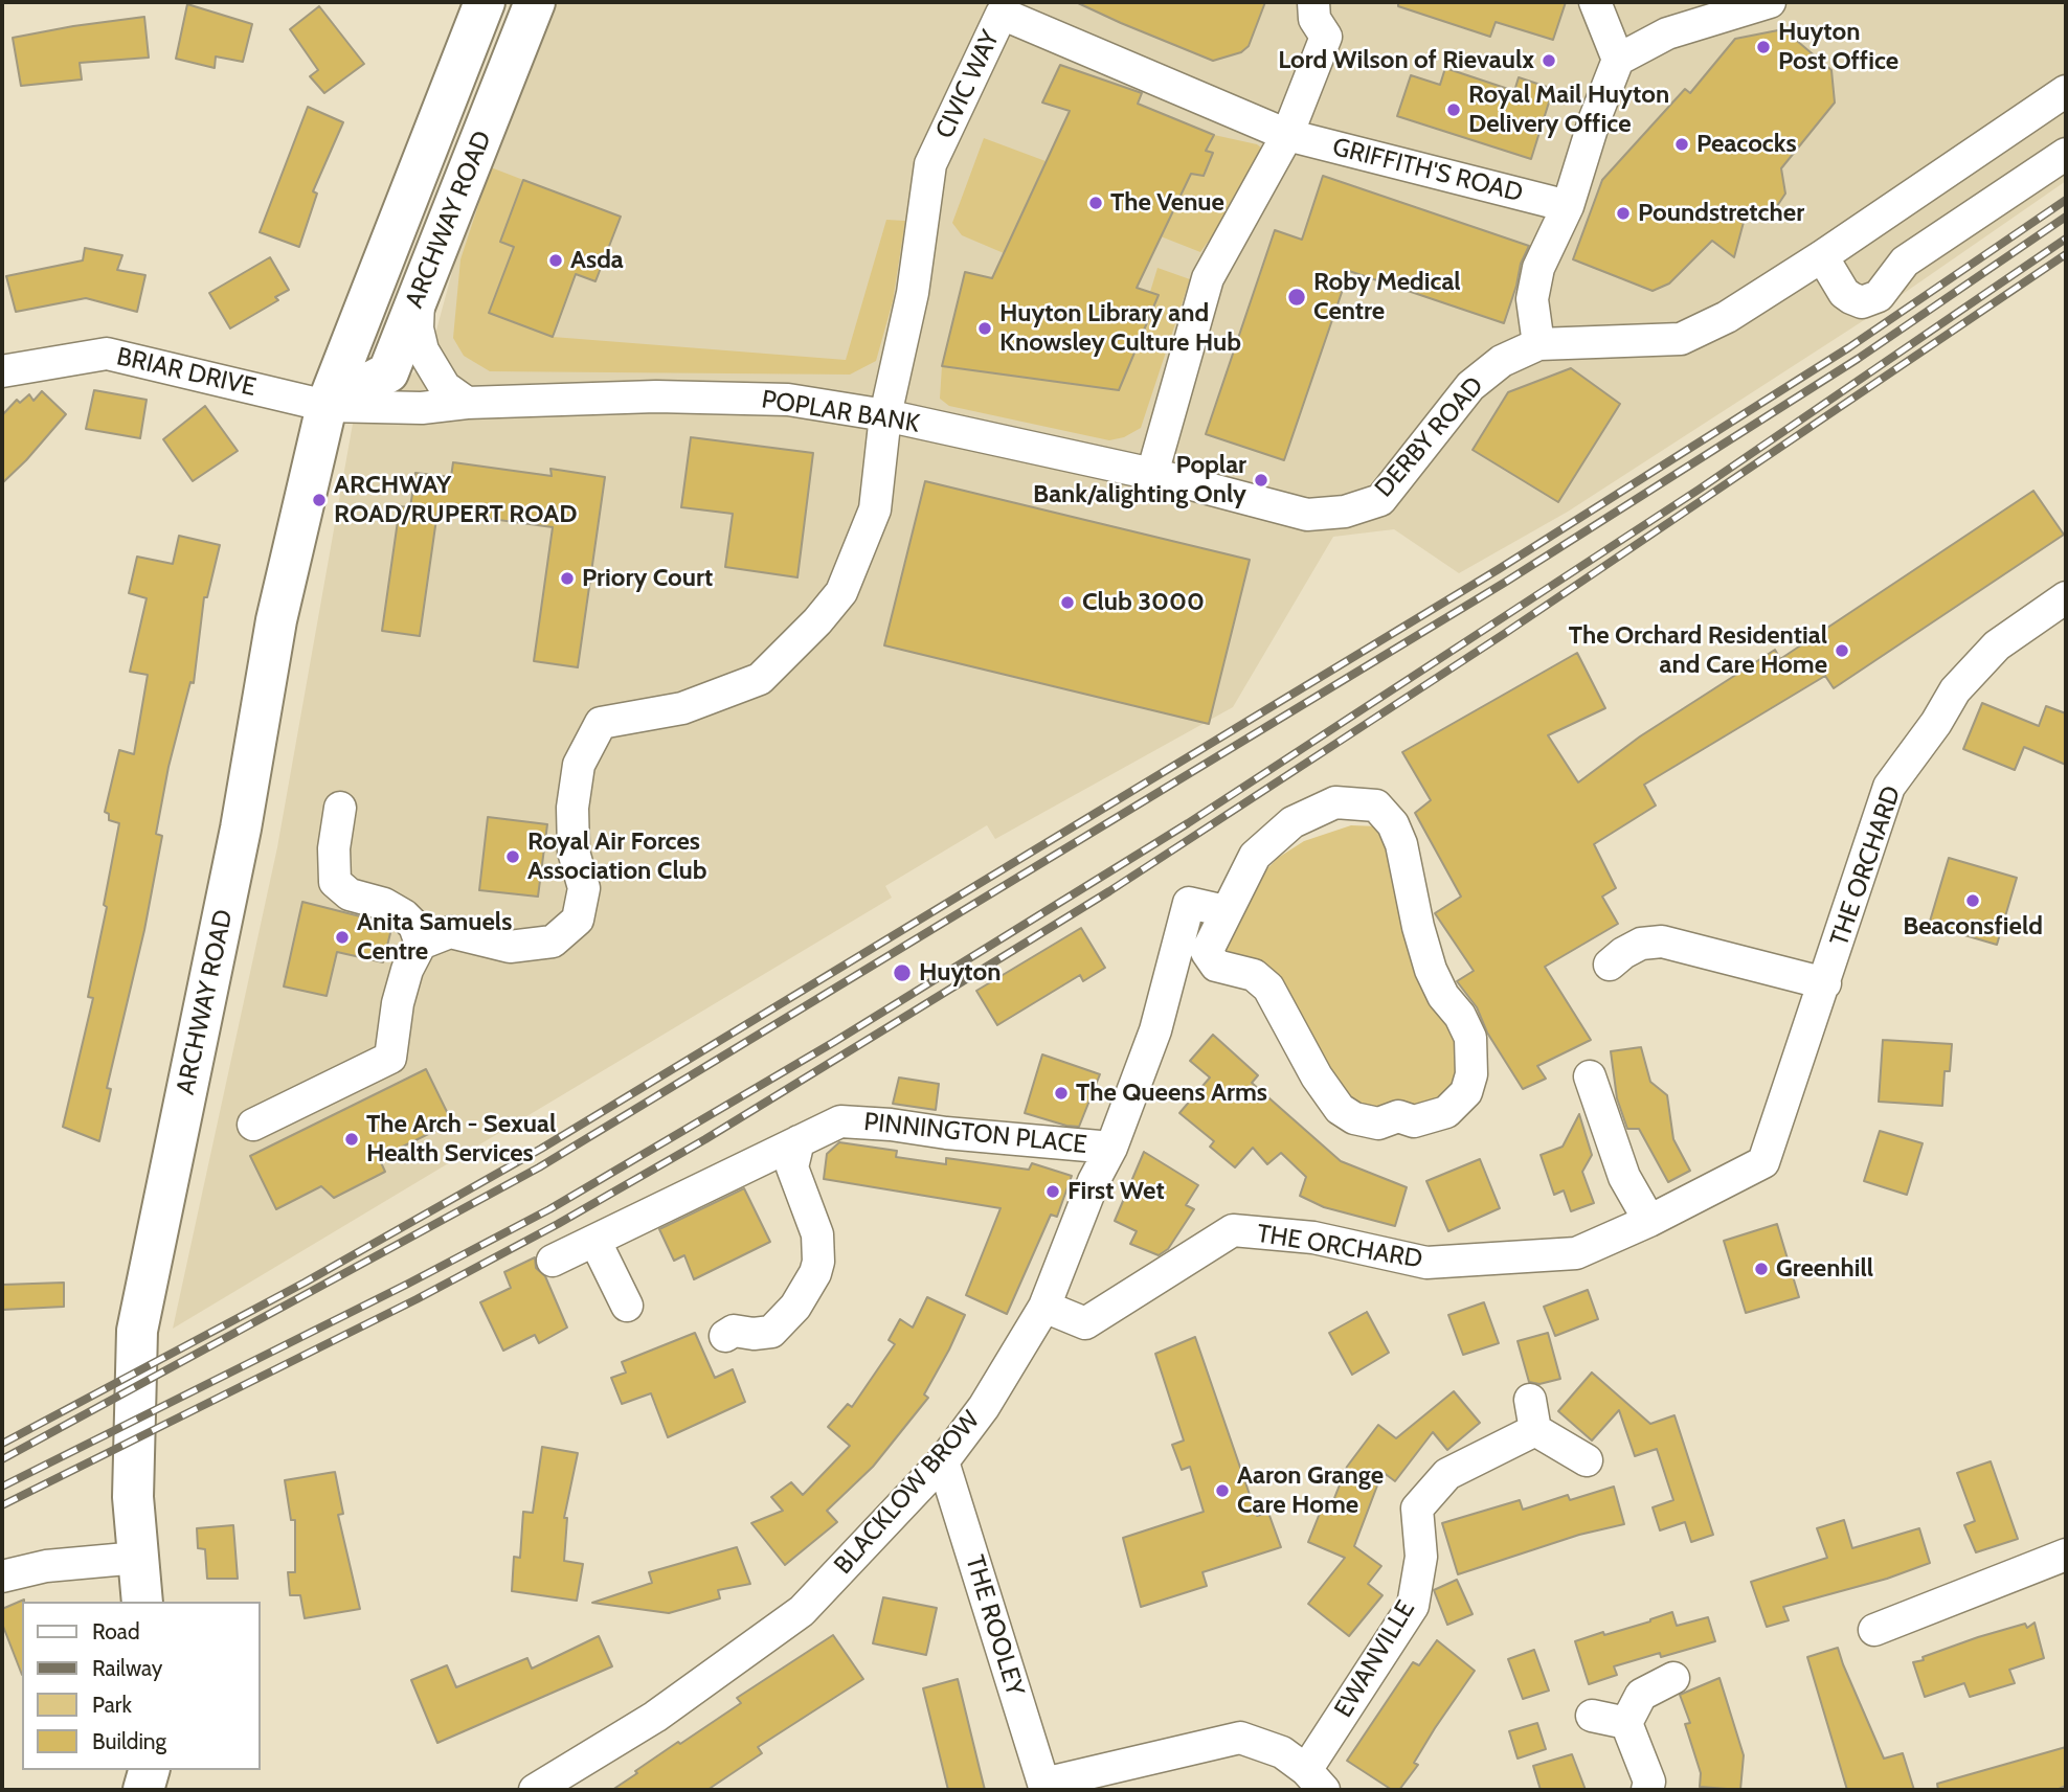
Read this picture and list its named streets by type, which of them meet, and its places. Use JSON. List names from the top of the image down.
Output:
{
  "streets": {
    "main road": ["ARCHWAY ROAD"],
    "street": [
      "CIVIC WAY",
      "GRIFFITH'S ROAD",
      "BRIAR DRIVE",
      "POPLAR BANK",
      "DERBY ROAD",
      "THE ORCHARD",
      "PINNINGTON PLACE",
      "BLACKLOW BROW",
      "THE ROOLEY",
      "EWANVILLE"
    ]
  },
  "crossings": [
    ["CIVIC WAY", "GRIFFITH'S ROAD"],
    ["CIVIC WAY", "POPLAR BANK"],
    ["ARCHWAY ROAD", "BRIAR DRIVE"],
    ["ARCHWAY ROAD", "POPLAR BANK"],
    ["BRIAR DRIVE", "POPLAR BANK"],
    ["POPLAR BANK", "DERBY ROAD"],
    ["THE ORCHARD", "BLACKLOW BROW"],
    ["PINNINGTON PLACE", "BLACKLOW BROW"],
    ["BLACKLOW BROW", "THE ROOLEY"]
  ],
  "places": [
    "Huyton Post Office",
    "Lord Wilson of Rievaulx",
    "Royal Mail Huyton Delivery Office",
    "Peacocks",
    "The Venue",
    "Poundstretcher",
    "Asda",
    "Roby Medical Centre",
    "Huyton Library and Knowsley Culture Hub",
    "Poplar Bank/alighting Only",
    "ARCHWAY ROAD/RUPERT ROAD",
    "Priory Court",
    "Club 3000",
    "The Orchard Residential and Care Home",
    "Royal Air Forces Association Club",
    "Beaconsfield",
    "Anita Samuels Centre",
    "Huyton",
    "The Queens Arms",
    "The Arch - Sexual Health Services",
    "First Wet",
    "Greenhill",
    "Aaron Grange Care Home"
  ],
  "legend": [
    "Road",
    "Railway",
    "Park",
    "Building"
  ]
}
